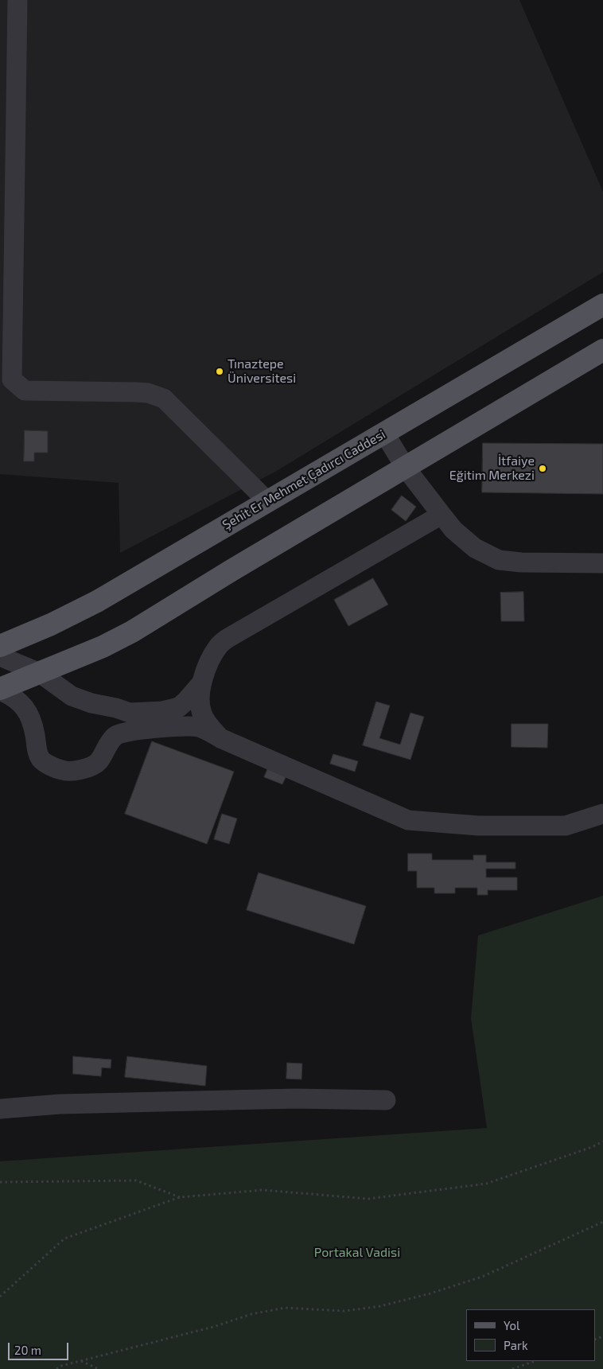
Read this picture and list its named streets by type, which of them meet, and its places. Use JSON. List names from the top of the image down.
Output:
{
  "streets": {
    "main road": ["Şehit Er Mehmet Çadırcı Caddesi"]
  },
  "parks": ["Portakal Vadisi"],
  "places": ["Tınaztepe Üniversitesi", "İtfaiye Eğitim Merkezi"],
  "legend": ["Yol", "Park"],
  "scale_bar": "20 m"
}
